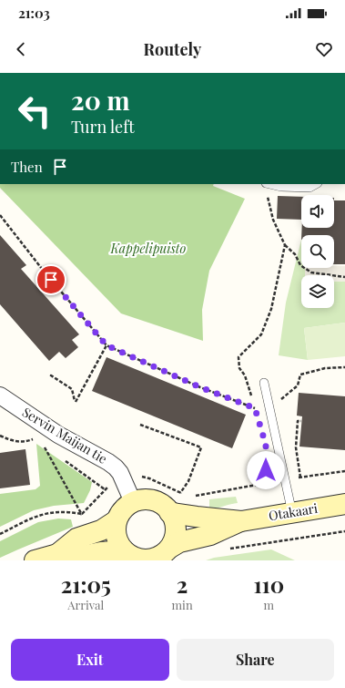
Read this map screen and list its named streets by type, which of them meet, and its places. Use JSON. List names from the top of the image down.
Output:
{
  "streets": {
    "street": ["Servin Maijan tie", "Otakaari"]
  },
  "crossings": [
    ["Servin Maijan tie", "Otakaari"]
  ],
  "parks": ["Kappelipuisto"],
  "page": {
    "status": "21:03",
    "header": "Routely",
    "turn": ["20 m", "Turn left"],
    "then": "Then",
    "eta": [
      "21:05",
      "Arrival",
      "2",
      "min",
      "110",
      "m"
    ],
    "buttons": ["Exit", "Share"]
  }
}
